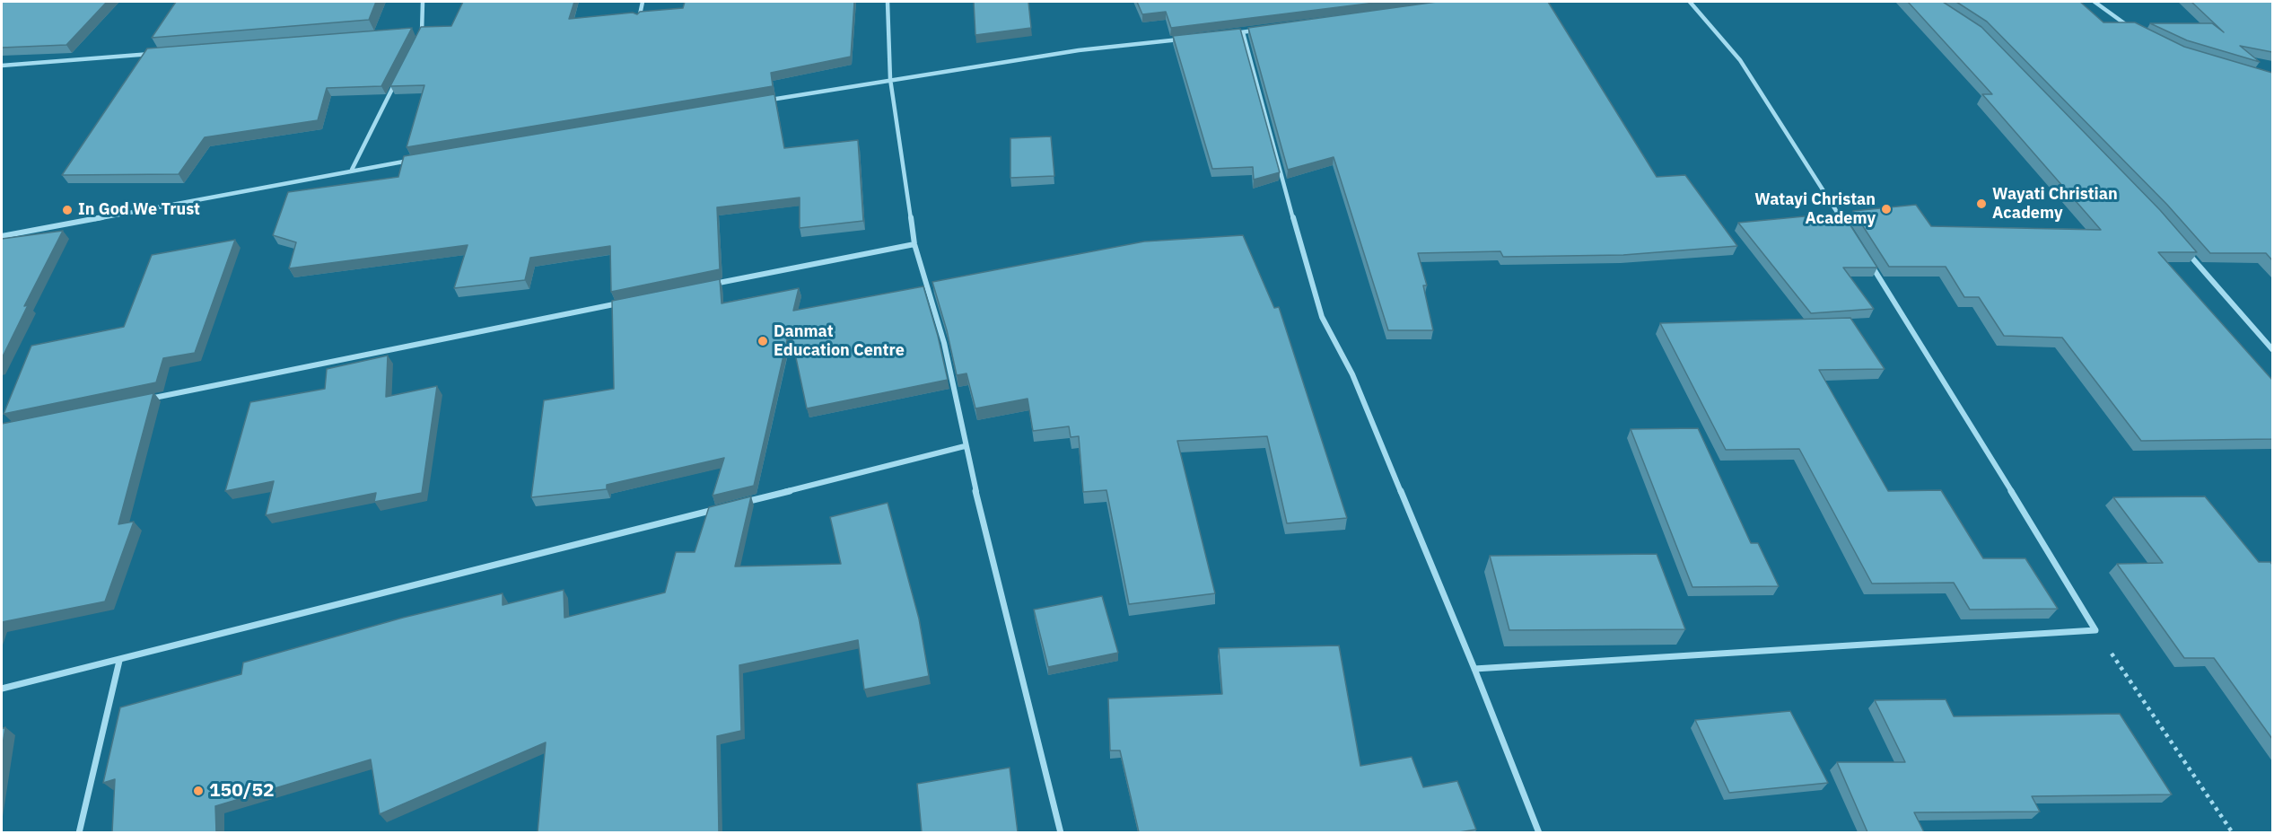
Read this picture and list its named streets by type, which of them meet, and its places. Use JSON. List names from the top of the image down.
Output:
{
  "places": [
    "Wayati Christian Academy",
    "Watayi Christan Academy",
    "In God We Trust",
    "Danmat Education Centre",
    "150/52"
  ]
}
